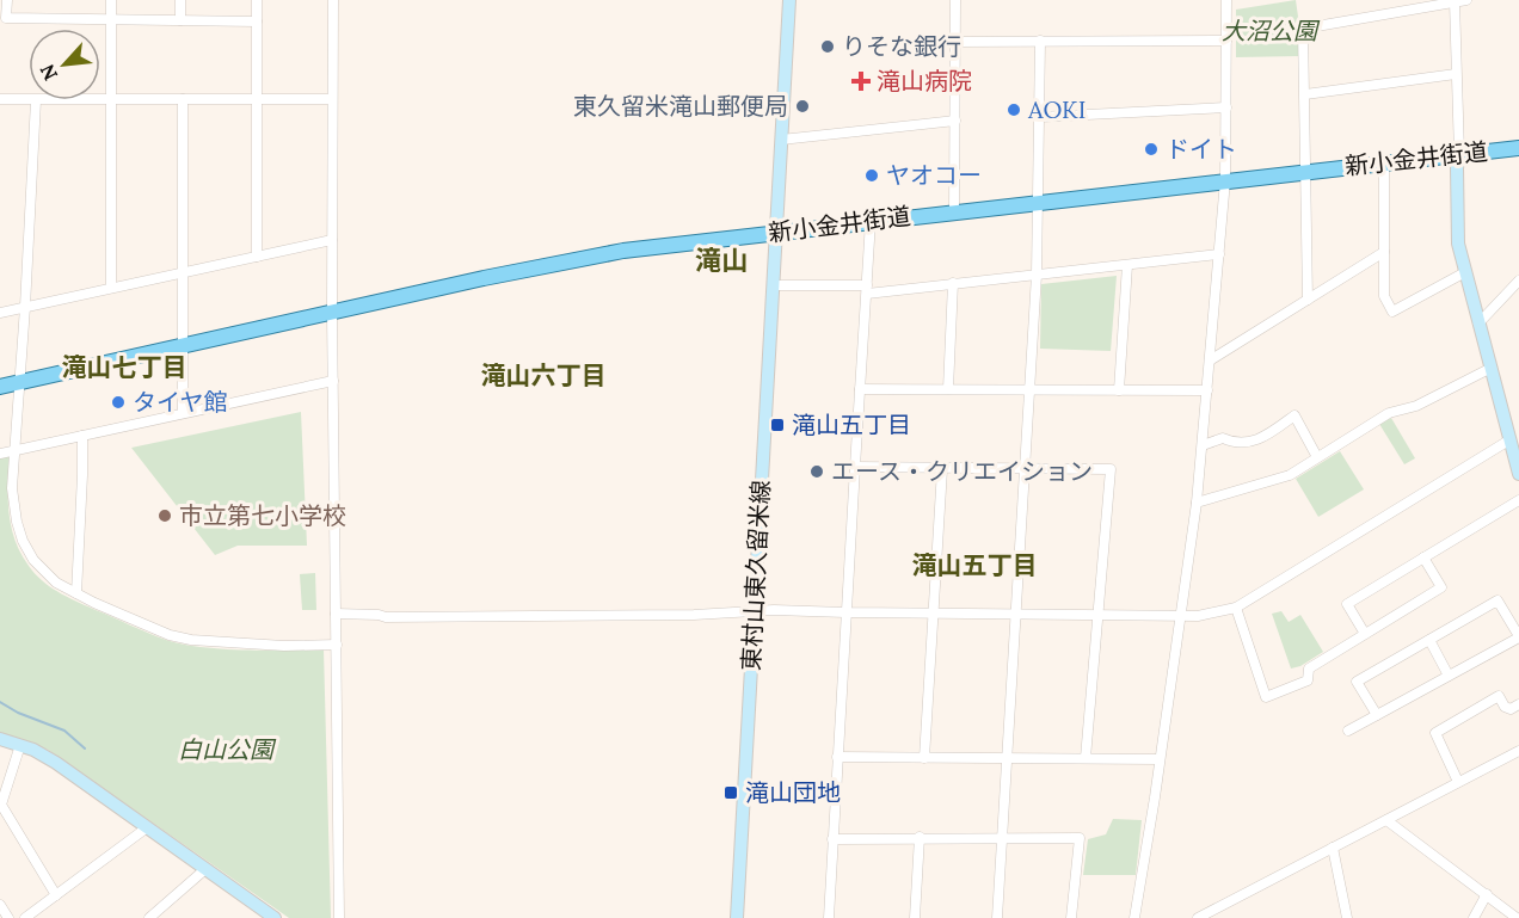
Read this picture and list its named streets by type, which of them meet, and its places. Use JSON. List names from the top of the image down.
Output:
{
  "streets": {
    "main road": ["新小金井街道"],
    "street": ["東村山東久留米線"]
  },
  "crossings": [
    ["新小金井街道", "東村山東久留米線"]
  ],
  "districts": [
    "滝山",
    "滝山七丁目",
    "滝山六丁目",
    "滝山五丁目"
  ],
  "parks": ["大沼公園", "白山公園"],
  "places": {
    "other": [
      "りそな銀行",
      "東久留米滝山郵便局",
      "AOKI",
      "ドイト",
      "ヤオコー",
      "タイヤ館",
      "エース・クリエイション",
      "市立第七小学校"
    ],
    "health": ["滝山病院"],
    "transit": ["滝山五丁目", "滝山団地"]
  },
  "north": "bottom left"
}
